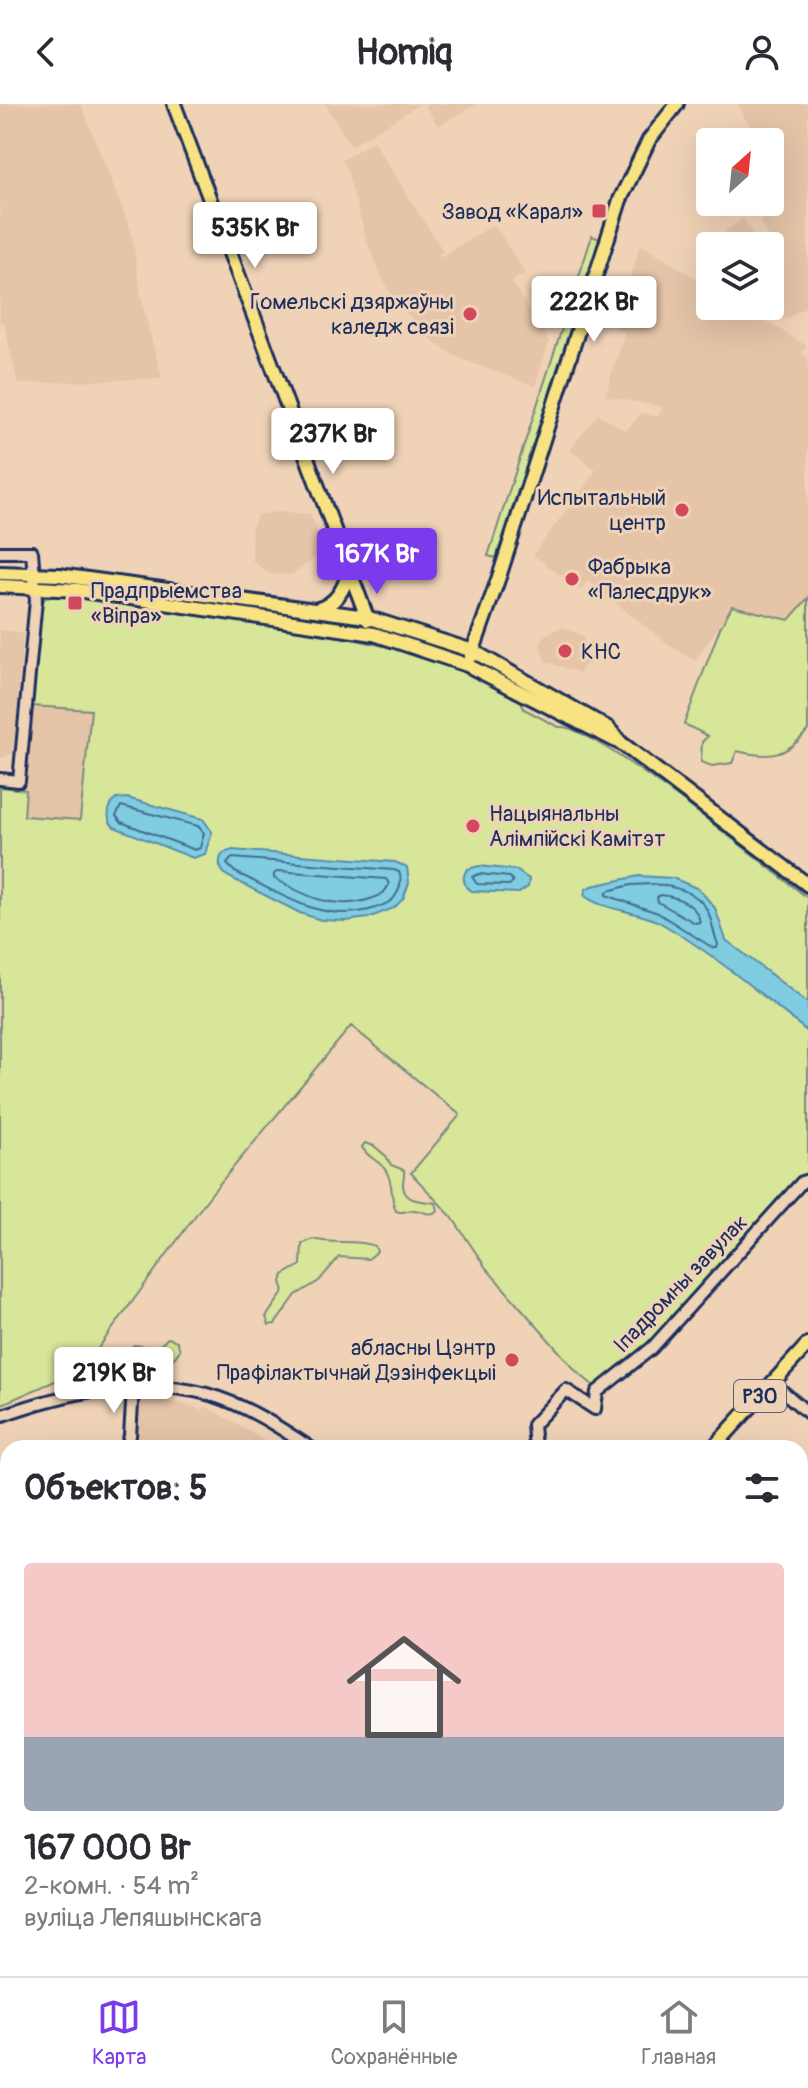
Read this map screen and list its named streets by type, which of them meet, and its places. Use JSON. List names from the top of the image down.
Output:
{
  "streets": {
    "main road": ["Р30"],
    "street": ["Іпадромны завулак"]
  },
  "places": {
    "transit": ["Завод «Карал»", "Прадпрыемства «Віпра»"],
    "other": [
      "Гомельскі дзяржаўны каледж связі",
      "Испытальный центр",
      "Фабрыка «Палесдрук»",
      "КНС",
      "Нацыянальны Алімпійскі Камітэт",
      "абласны Цэнтр Прафілактычнай Дэзінфекцыі"
    ]
  },
  "north": "top right",
  "page": {
    "header": "Homiq",
    "price": [
      "535K Br",
      "222K Br",
      "237K Br",
      "167K Br",
      "219K Br"
    ],
    "heading": "Объектов: 5",
    "list": [
      {
        "name": "167 000 Br",
        "note": "2-комн. · 54 m² · вуліца Лепяшынскага"
      }
    ],
    "tabs": ["Карта", "Сохранённые", "Главная"]
  }
}
